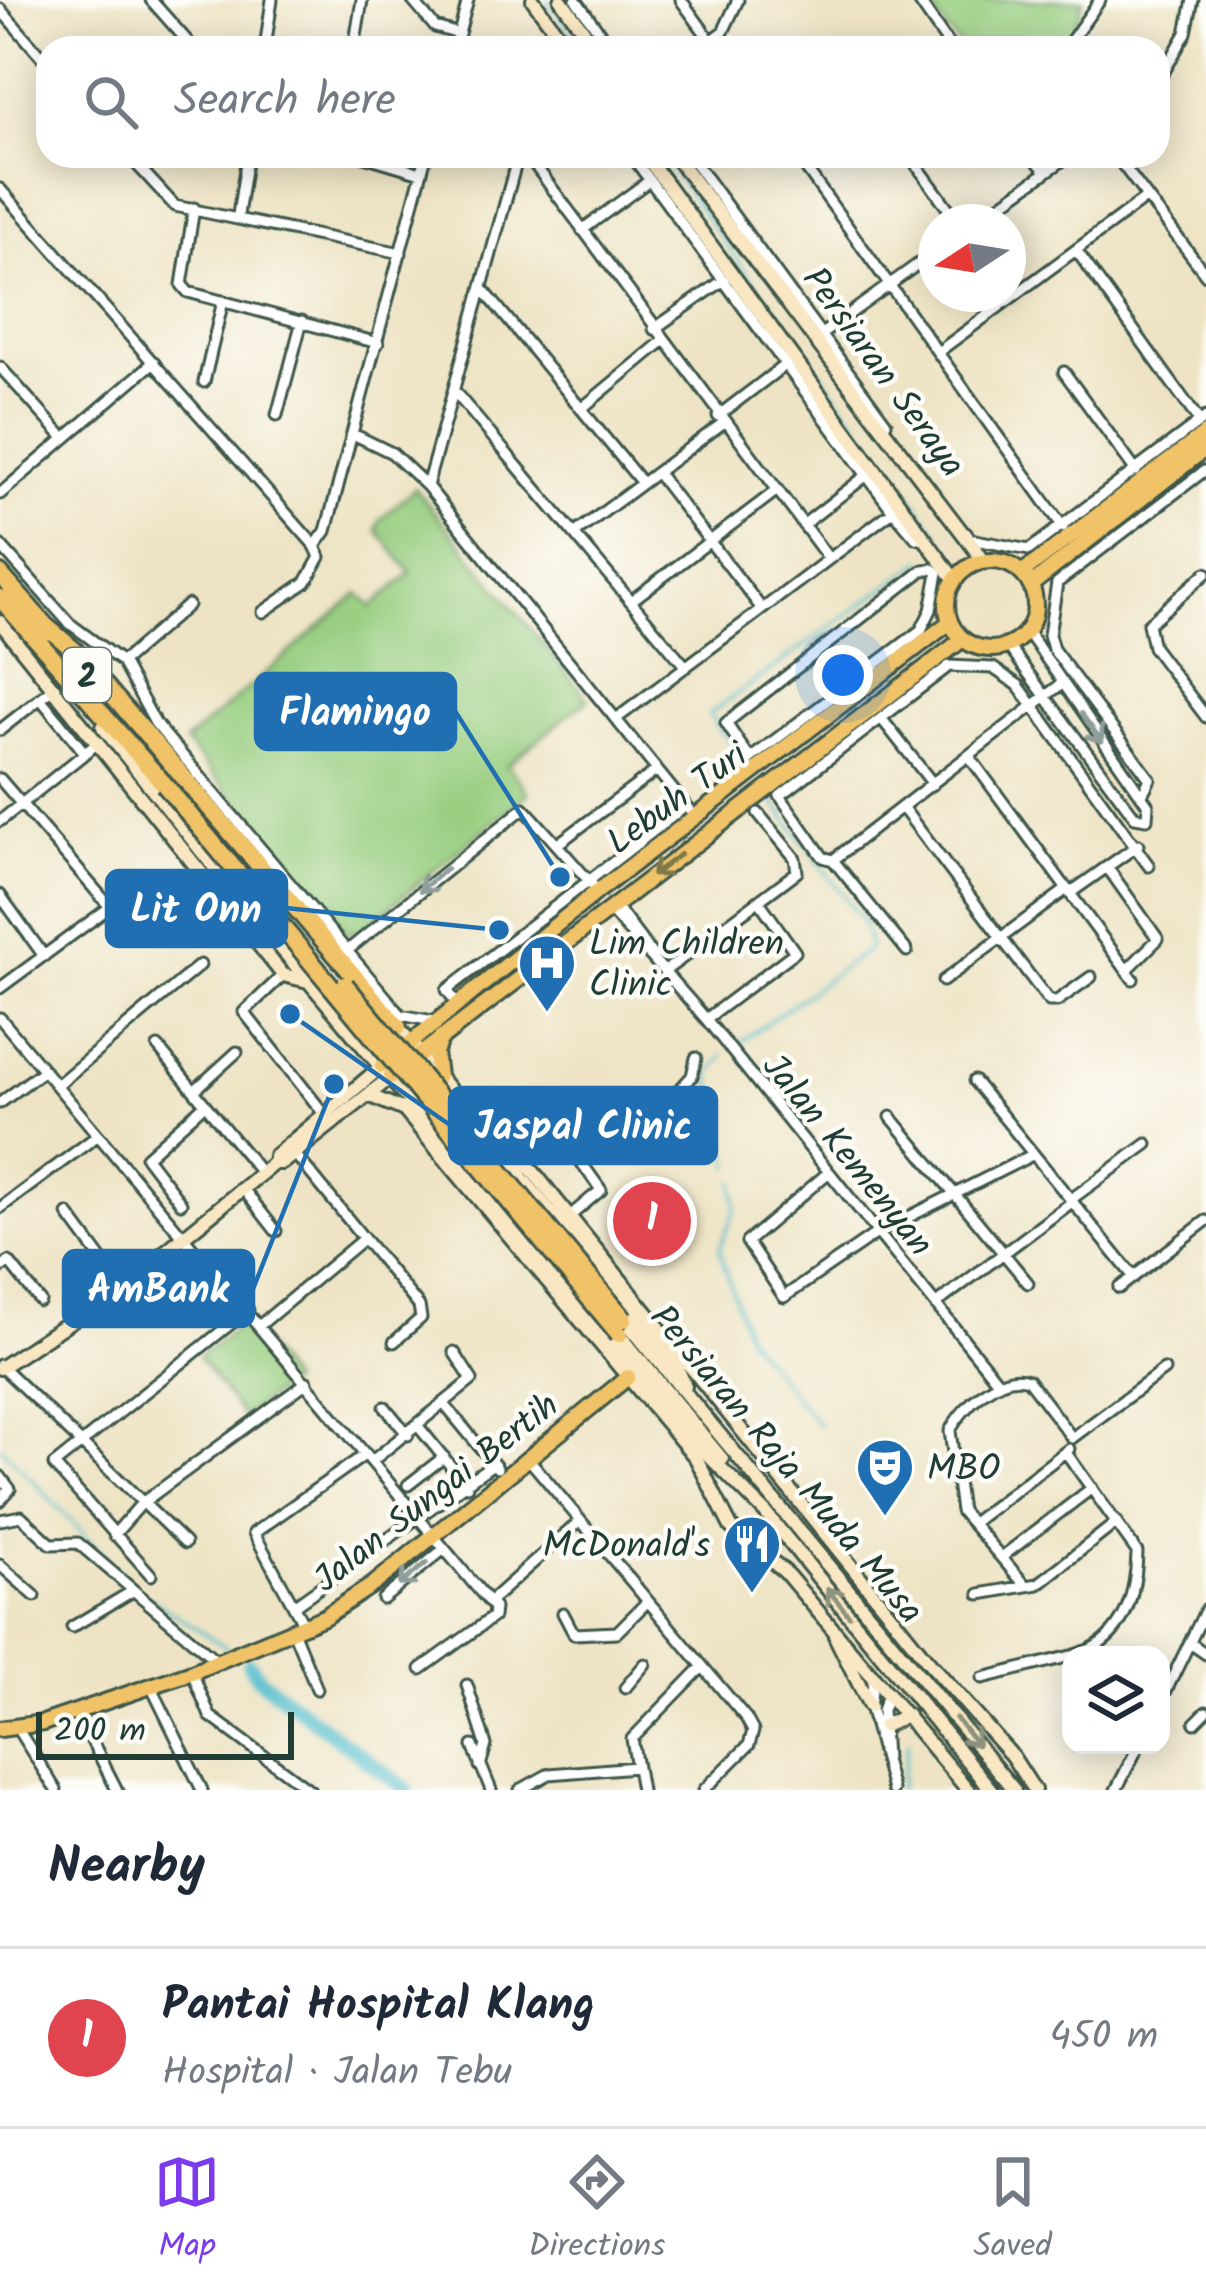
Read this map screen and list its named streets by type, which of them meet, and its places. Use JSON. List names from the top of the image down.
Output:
{
  "streets": {
    "highway": ["2", "Persiaran Raja Muda Musa"],
    "main road": ["Persiaran Seraya", "Lebuh Turi", "Jalan Sungai Bertih"],
    "street": ["Jalan Kemenyan"]
  },
  "crossings": [
    ["Persiaran Seraya", "Lebuh Turi"],
    ["Lebuh Turi", "Jalan Kemenyan"]
  ],
  "places": {
    "other": [
      "Flamingo",
      "Lit Onn",
      "Jaspal Clinic",
      "AmBank"
    ],
    "hospital": ["Lim Children Clinic"],
    "theatre": ["MBO"],
    "restaurant": ["McDonald's"]
  },
  "scale_bar": "200 m",
  "north": "left",
  "page": {
    "search": "Search here",
    "pins": "1",
    "scale": "200 m",
    "heading": "Nearby",
    "list": [
      {
        "mark": "1",
        "name": "Pantai Hospital Klang",
        "note": "Hospital · Jalan Tebu",
        "value": "450 m"
      }
    ],
    "nav": ["Map", "Directions", "Saved"]
  }
}
